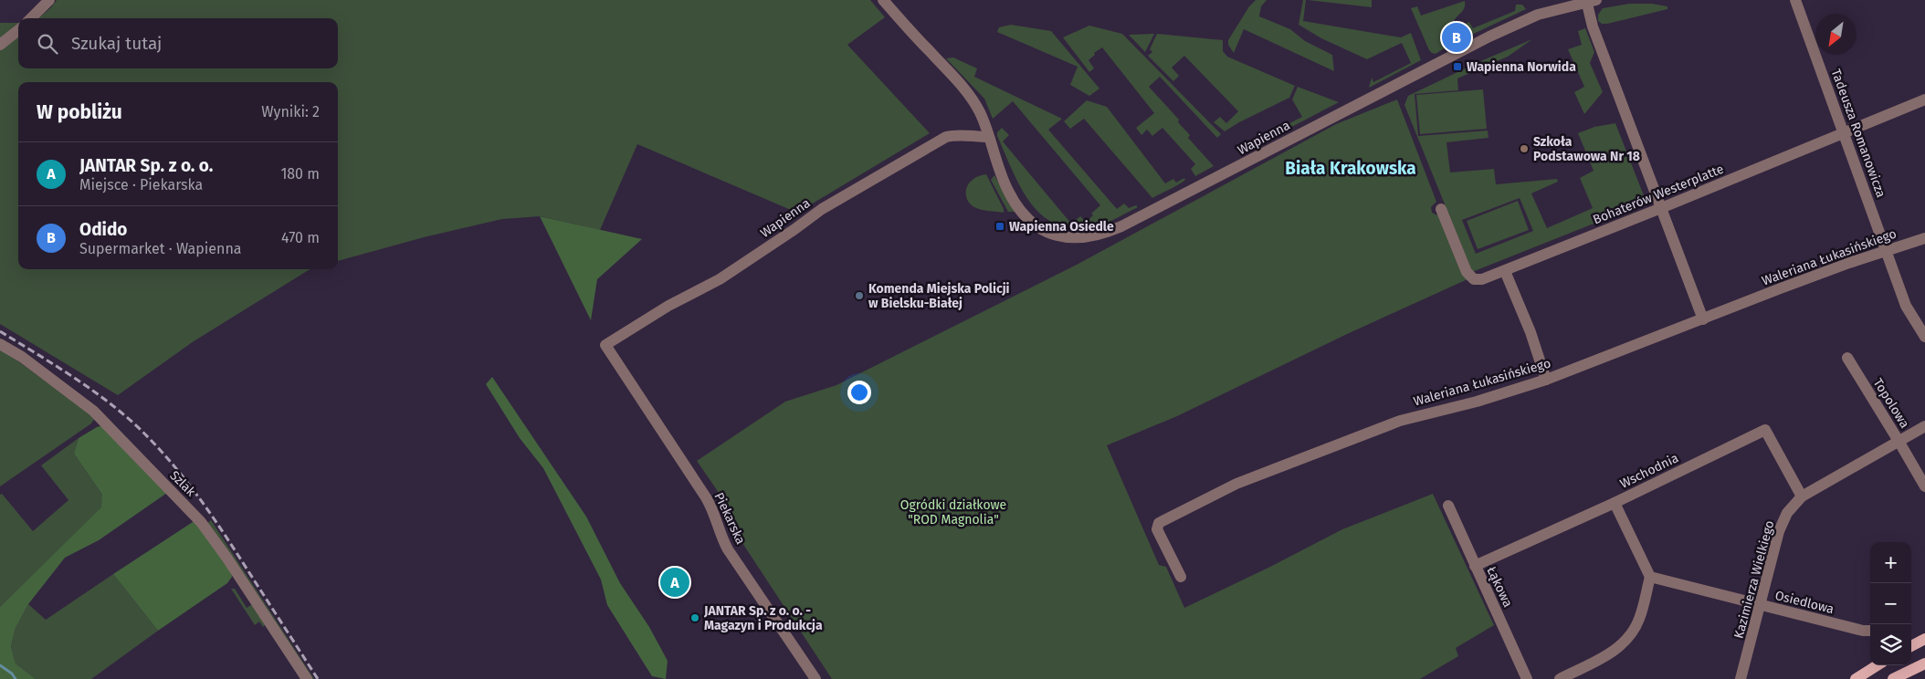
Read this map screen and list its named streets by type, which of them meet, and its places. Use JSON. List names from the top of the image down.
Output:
{
  "streets": {
    "street": [
      "Tadeusza Romanowicza",
      "Wapienna",
      "Bohaterów Westerplatte",
      "Waleriana Łukasińskiego",
      "Topolowa",
      "Wschodnia",
      "Szlak",
      "Piekarska",
      "Kazimierza Wielkiego",
      "Łąkowa",
      "Osiedlowa"
    ]
  },
  "crossings": [
    ["Tadeusza Romanowicza", "Bohaterów Westerplatte"],
    ["Tadeusza Romanowicza", "Waleriana Łukasińskiego"],
    ["Wapienna", "Piekarska"],
    ["Topolowa", "Kazimierza Wielkiego"],
    ["Wschodnia", "Kazimierza Wielkiego"],
    ["Wschodnia", "Łąkowa"],
    ["Kazimierza Wielkiego", "Osiedlowa"]
  ],
  "districts": ["Biała Krakowska"],
  "parks": ["Ogródki działkowe \"ROD Magnolia\""],
  "places": {
    "transit": ["Wapienna Norwida", "Wapienna Osiedle"],
    "other": ["Szkoła Podstawowa Nr 18", "Komenda Miejska Policji w Bielsku-Białej", "JANTAR Sp. z o. o. - Magazyn i Produkcja"]
  },
  "north": "bottom left",
  "page": {
    "search": "Szukaj tutaj",
    "pins": ["B", "A"],
    "heading": ["W pobliżu", "Wyniki: 2"],
    "list": [
      {
        "mark": "A",
        "name": "JANTAR Sp. z o. o.",
        "note": "Miejsce · Piekarska",
        "value": "180 m"
      },
      {
        "mark": "B",
        "name": "Odido",
        "note": "Supermarket · Wapienna",
        "value": "470 m"
      }
    ],
    "map_buttons": ["+", "−"]
  }
}
